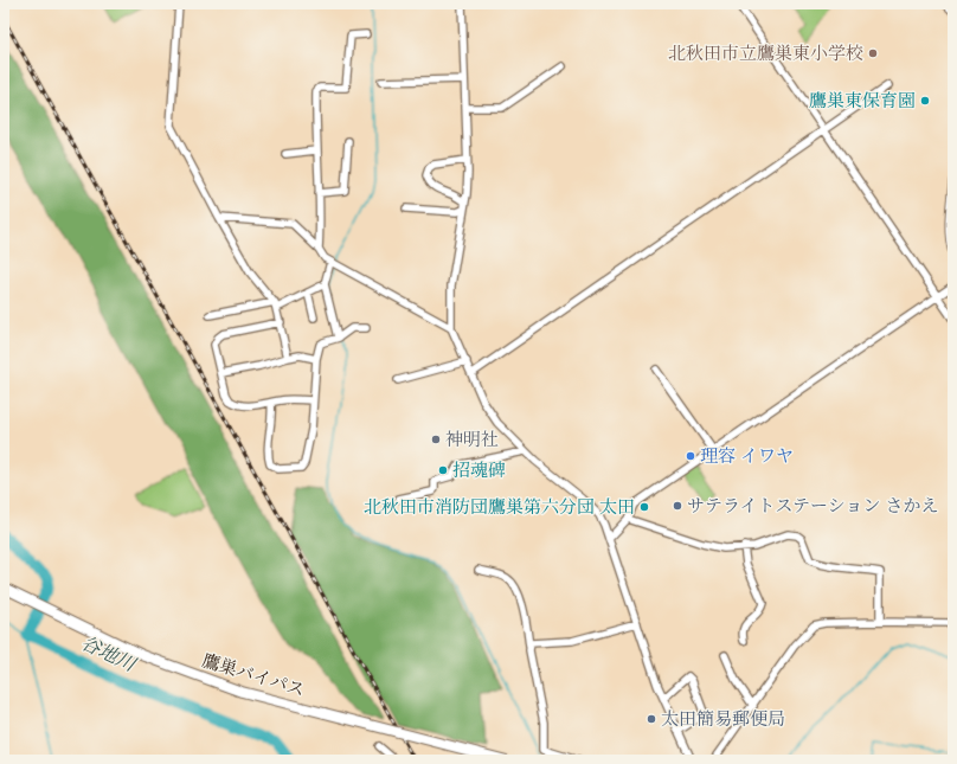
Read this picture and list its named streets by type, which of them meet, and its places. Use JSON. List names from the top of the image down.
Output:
{
  "streets": {
    "highway": ["鷹巣バイパス"]
  },
  "water": ["谷地川"],
  "places": [
    "北秋田市立鷹巣東小学校",
    "鷹巣東保育園",
    "神明社",
    "理容 イワヤ",
    "招魂碑",
    "サテライトステーション さかえ",
    "北秋田市消防団鷹巣第六分団 太田",
    "太田簡易郵便局"
  ]
}
